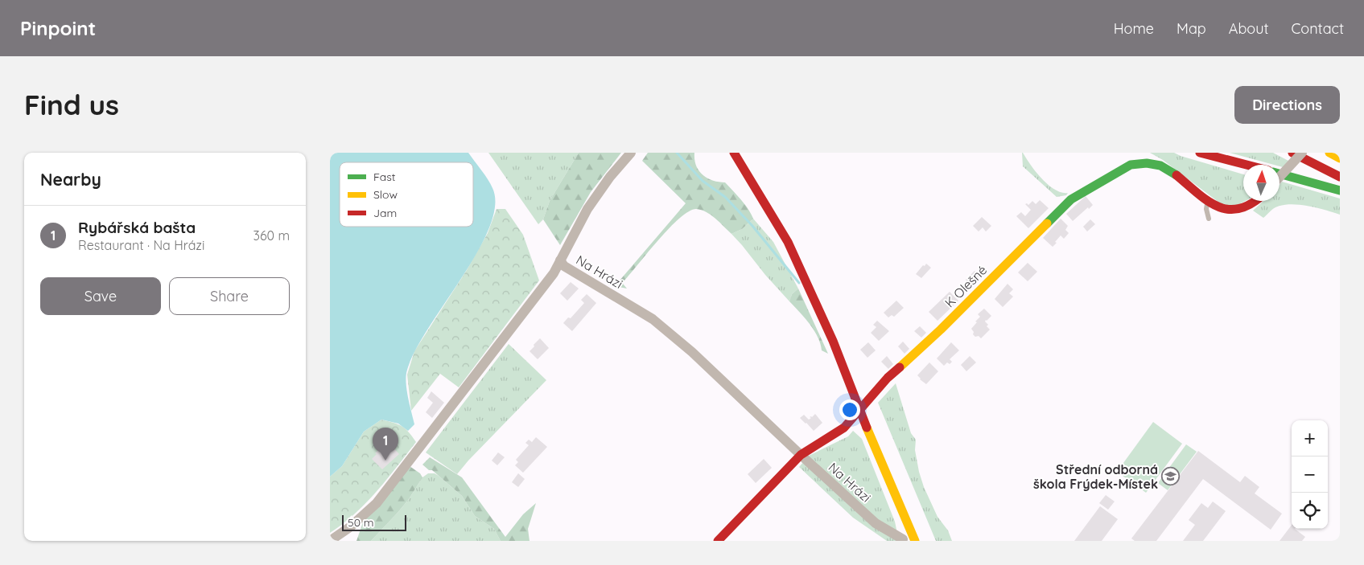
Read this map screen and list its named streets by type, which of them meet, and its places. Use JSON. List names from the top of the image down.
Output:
{
  "streets": {
    "main road": ["K Olešné"],
    "street": ["Na Hrázi"]
  },
  "crossings": [
    ["Na Hrázi", "K Olešné"]
  ],
  "places": {
    "school or university": ["Střední odborná škola Frýdek-Místek"]
  },
  "legend": ["Fast", "Slow", "Jam"],
  "scale_bar": "50 m",
  "north": "top",
  "page": {
    "header": "Pinpoint",
    "nav": [
      "Home",
      "Map",
      "About",
      "Contact"
    ],
    "buttons": [
      "Directions",
      ["Save", "Share"]
    ],
    "title": "Find us",
    "heading": "Nearby",
    "list": [
      {
        "mark": "1",
        "name": "Rybářská bašta",
        "note": "Restaurant · Na Hrázi",
        "value": "360 m"
      }
    ],
    "map_buttons": ["+", "−"],
    "pins": "1",
    "scale": "50 m"
  }
}
